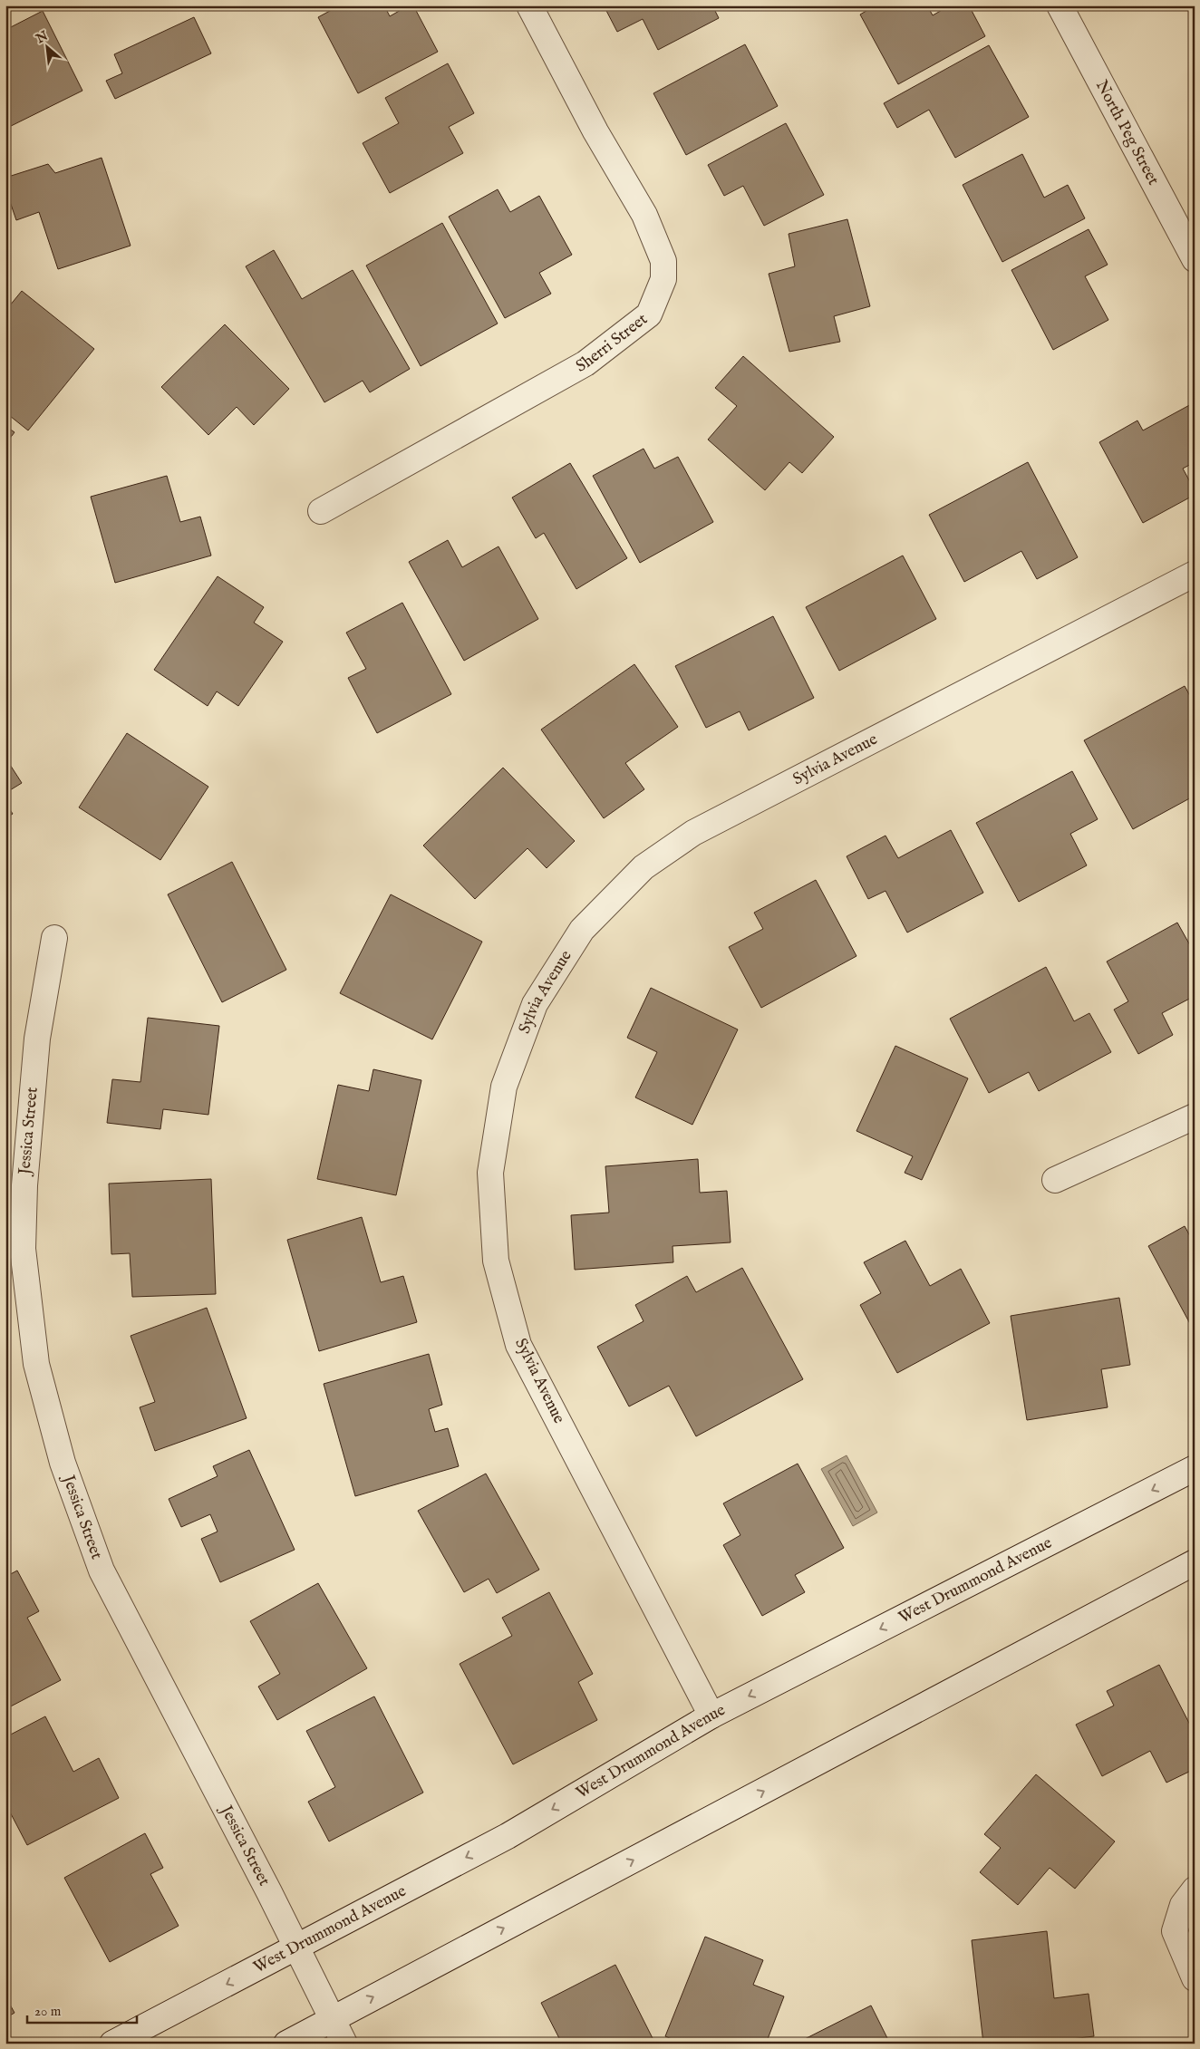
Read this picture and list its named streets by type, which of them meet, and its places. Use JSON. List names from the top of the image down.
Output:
{
  "streets": {
    "street": [
      "North Peg Street",
      "Sherri Street",
      "Sylvia Avenue",
      "Jessica Street",
      "West Drummond Avenue"
    ]
  },
  "crossings": [
    ["Sylvia Avenue", "West Drummond Avenue"],
    ["Jessica Street", "West Drummond Avenue"]
  ],
  "scale_bar": "20 m",
  "north": "top left"
}
